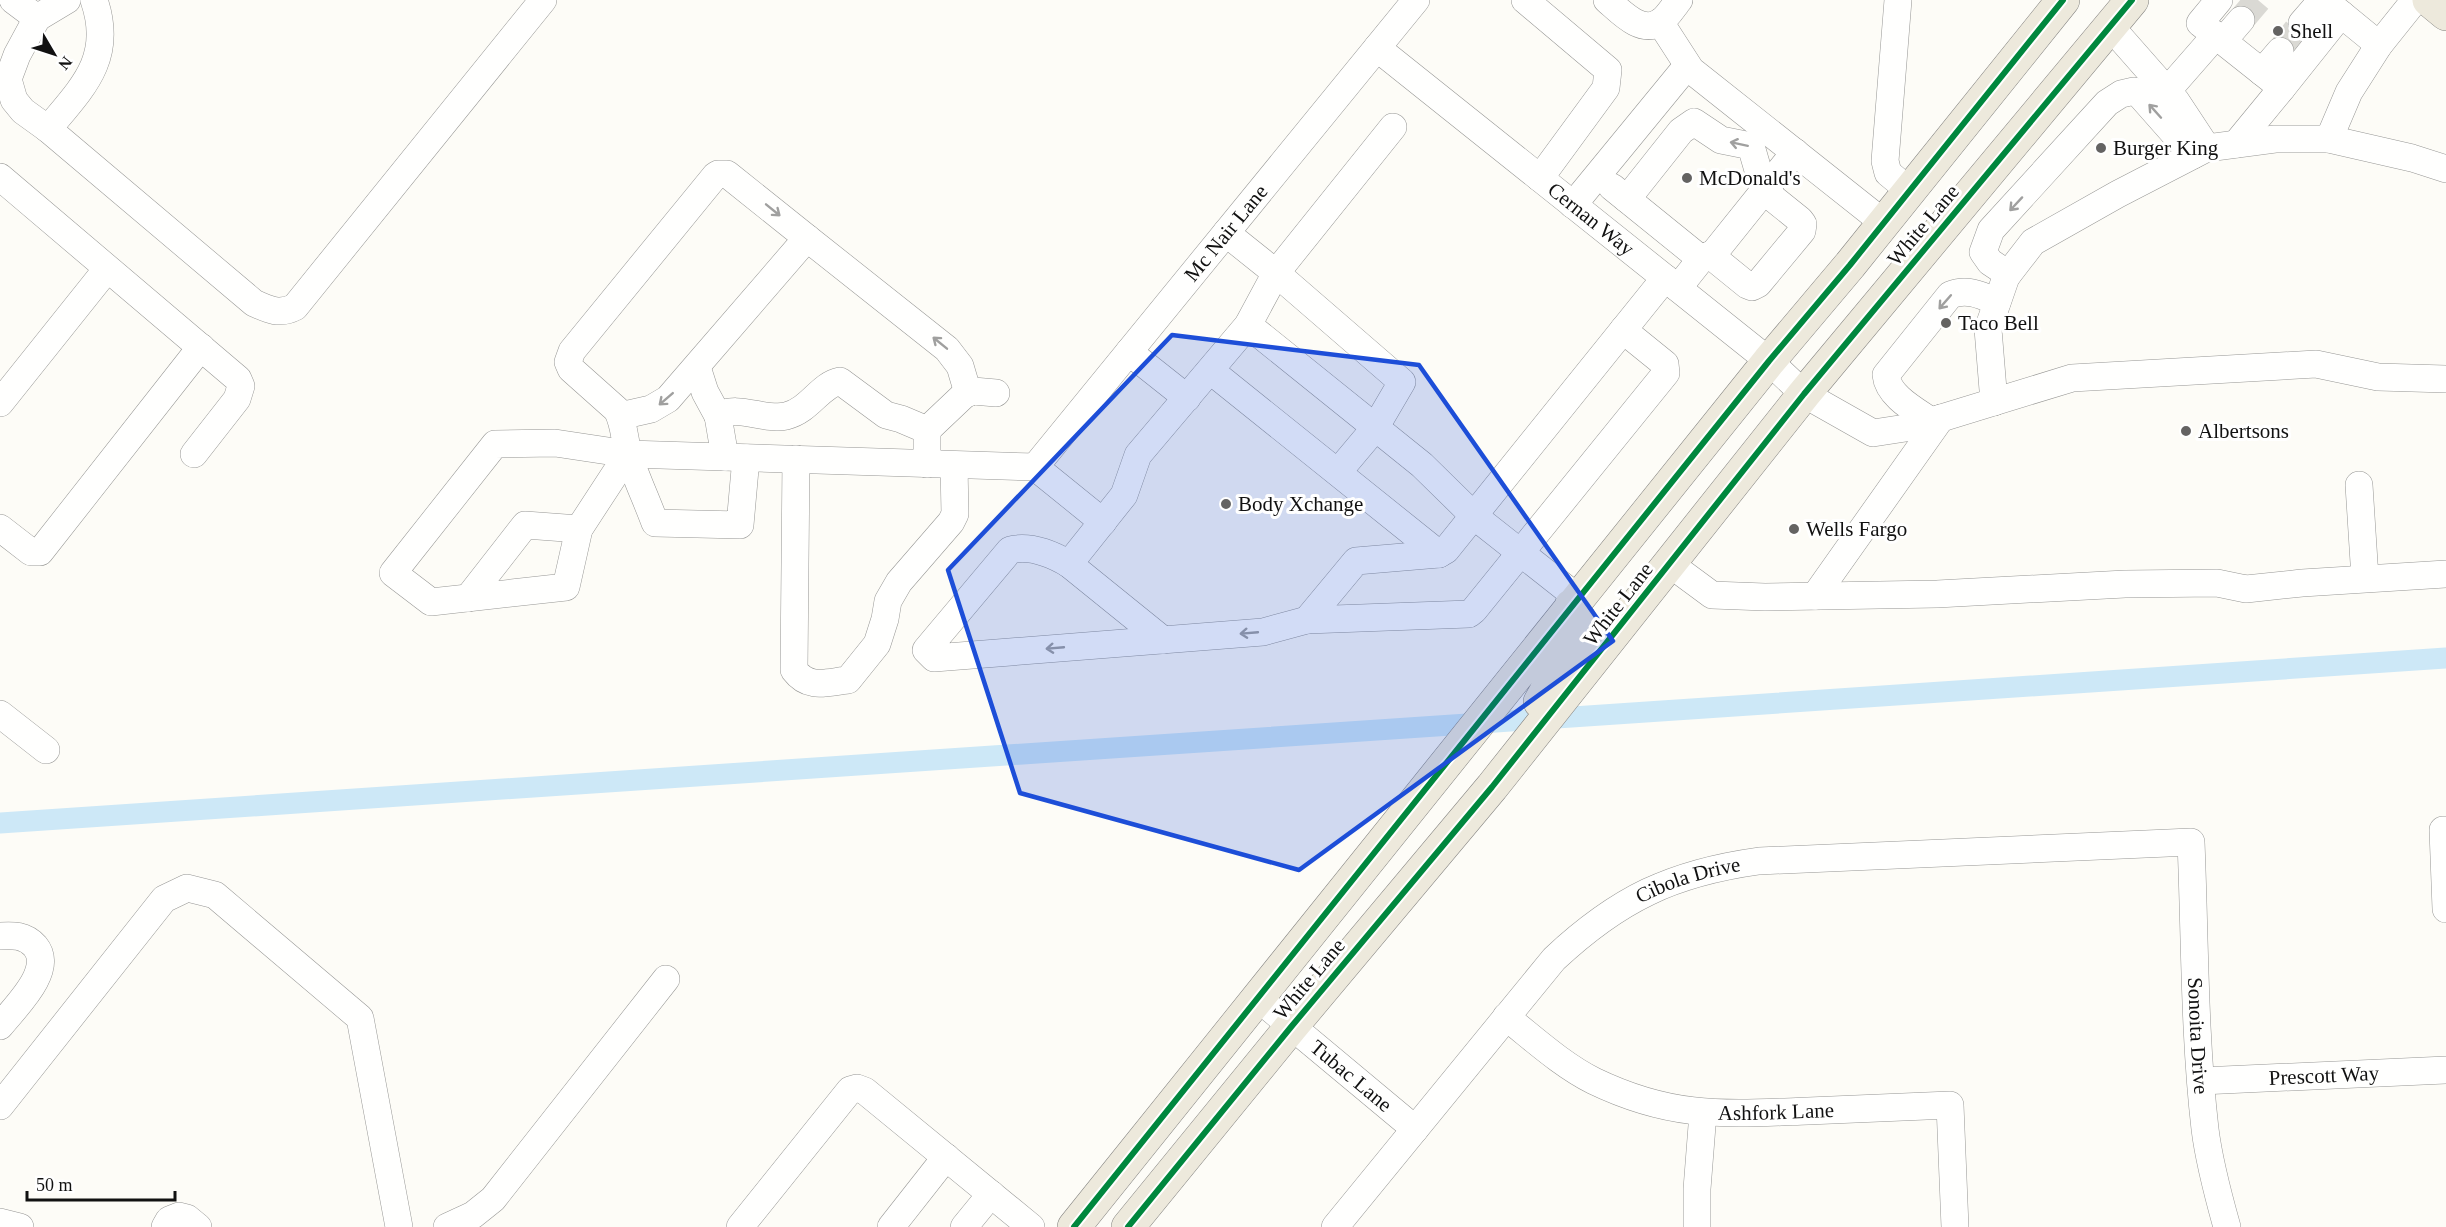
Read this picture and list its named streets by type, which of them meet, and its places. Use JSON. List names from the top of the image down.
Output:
{
  "streets": {
    "main road": ["White Lane"],
    "street": [
      "Cernan Way",
      "Mc Nair Lane",
      "Cibola Drive",
      "Sonoita Drive",
      "Tubac Lane",
      "Prescott Way",
      "Ashfork Lane"
    ]
  },
  "crossings": [
    ["Cernan Way", "White Lane"],
    ["Cernan Way", "Mc Nair Lane"],
    ["White Lane", "Tubac Lane"],
    ["Cibola Drive", "Sonoita Drive"],
    ["Cibola Drive", "Tubac Lane"],
    ["Cibola Drive", "Ashfork Lane"],
    ["Sonoita Drive", "Prescott Way"]
  ],
  "places": [
    "Shell",
    "Burger King",
    "McDonald's",
    "Taco Bell",
    "Albertsons",
    "Body Xchange",
    "Wells Fargo"
  ],
  "scale_bar": "50 m",
  "north": "bottom right"
}
